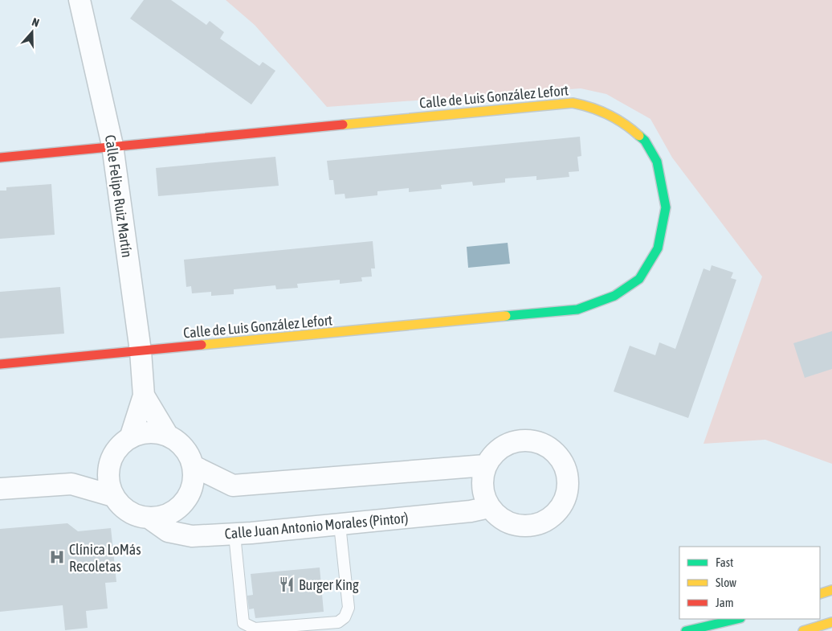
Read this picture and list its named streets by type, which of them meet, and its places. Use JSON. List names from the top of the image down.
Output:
{
  "streets": {
    "main road": ["Calle de Luis González Lefort"],
    "street": ["Calle Felipe Ruiz Martín", "Calle Juan Antonio Morales (Pintor)"]
  },
  "crossings": [
    ["Calle de Luis González Lefort", "Calle Felipe Ruiz Martín"],
    ["Calle Felipe Ruiz Martín", "Calle Juan Antonio Morales (Pintor)"]
  ],
  "places": {
    "hospital": ["Clínica LoMás Recoletas"],
    "restaurant": ["Burger King"]
  },
  "legend": ["Fast", "Slow", "Jam"],
  "north": "top"
}
